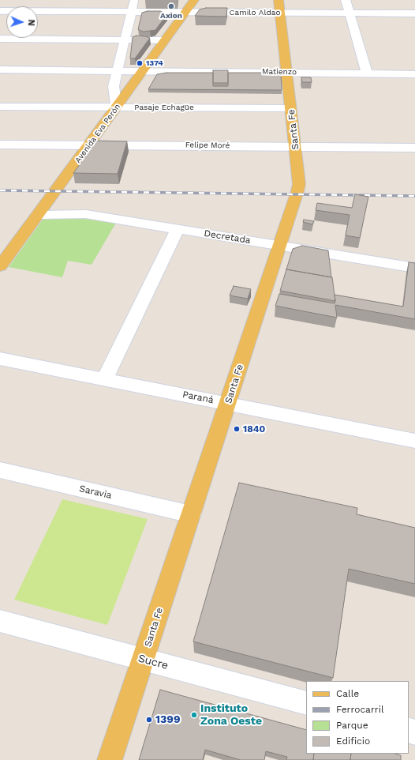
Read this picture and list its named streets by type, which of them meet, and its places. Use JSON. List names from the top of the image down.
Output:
{
  "streets": {
    "main road": ["Santa Fe", "Avenida Eva Perón"],
    "street": [
      "Camilo Aldao",
      "Matienzo",
      "Pasaje Echagüe",
      "Felipe Moré",
      "Decretada",
      "Paraná",
      "Saravia",
      "Sucre"
    ]
  },
  "crossings": [
    ["Camilo Aldao", "Santa Fe"],
    ["Camilo Aldao", "Avenida Eva Perón"],
    ["Matienzo", "Santa Fe"],
    ["Matienzo", "Avenida Eva Perón"],
    ["Pasaje Echagüe", "Santa Fe"],
    ["Pasaje Echagüe", "Avenida Eva Perón"],
    ["Santa Fe", "Felipe Moré"],
    ["Santa Fe", "Decretada"],
    ["Santa Fe", "Paraná"],
    ["Santa Fe", "Saravia"],
    ["Santa Fe", "Sucre"],
    ["Avenida Eva Perón", "Felipe Moré"],
    ["Avenida Eva Perón", "Decretada"]
  ],
  "places": [
    "Axion",
    "1374",
    "1840",
    "Instituto Zona Oeste",
    "1399"
  ],
  "legend": [
    "Calle",
    "Ferrocarril",
    "Parque",
    "Edificio"
  ],
  "north": "right"
}
